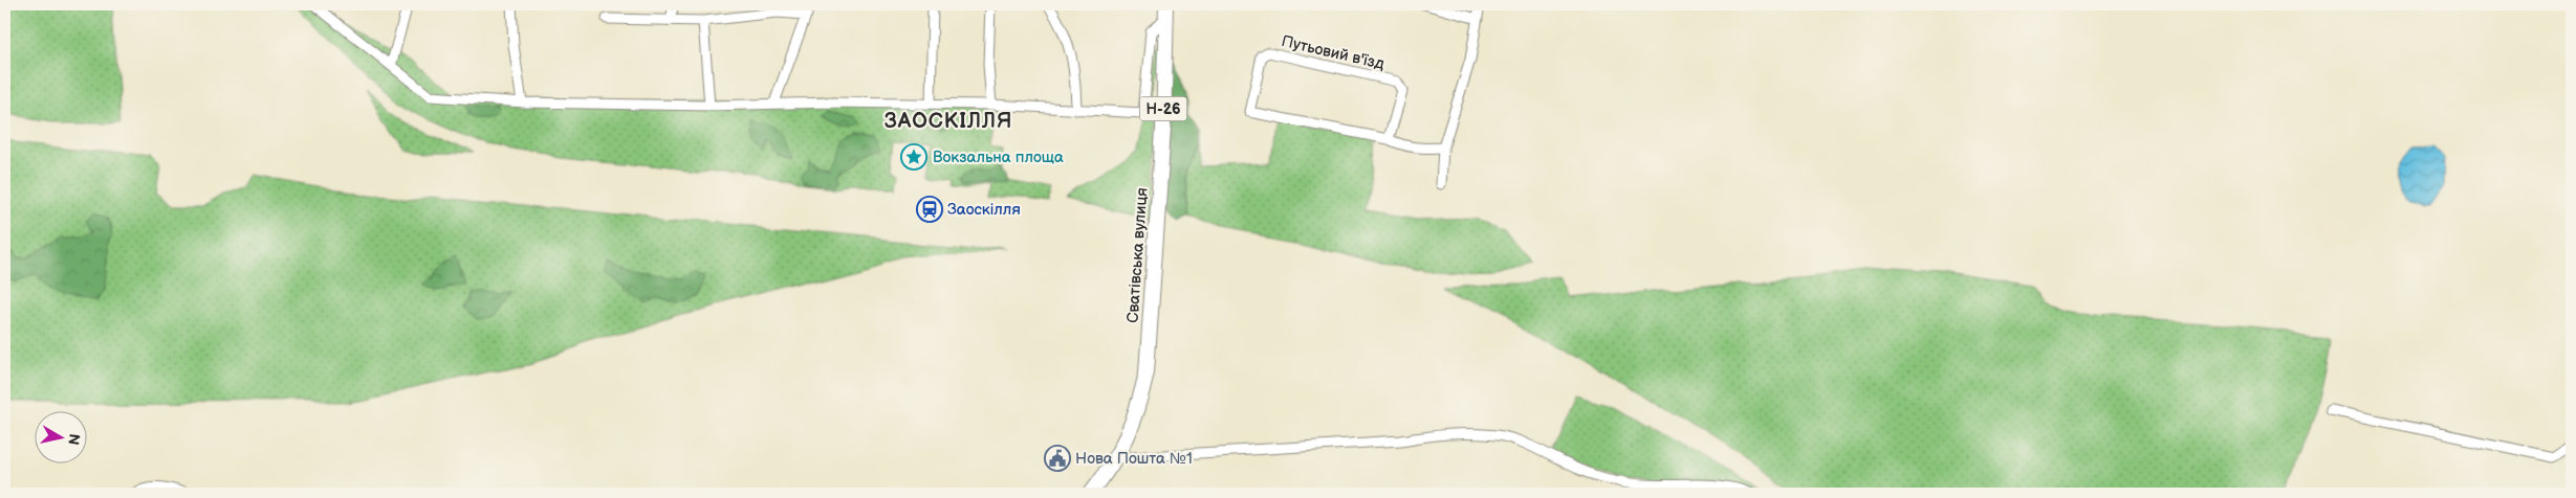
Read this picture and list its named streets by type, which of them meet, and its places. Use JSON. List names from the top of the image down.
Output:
{
  "streets": {
    "main road": ["Н-26", "Сватівська вулиця"],
    "street": ["Путьовий в'їзд"]
  },
  "districts": ["ЗАОСКIЛЛЯ"],
  "places": {
    "place": ["Вокзальна площа"],
    "station": ["Заоскiлля"],
    "public building": ["Нова Пошта №1"]
  },
  "north": "right"
}
